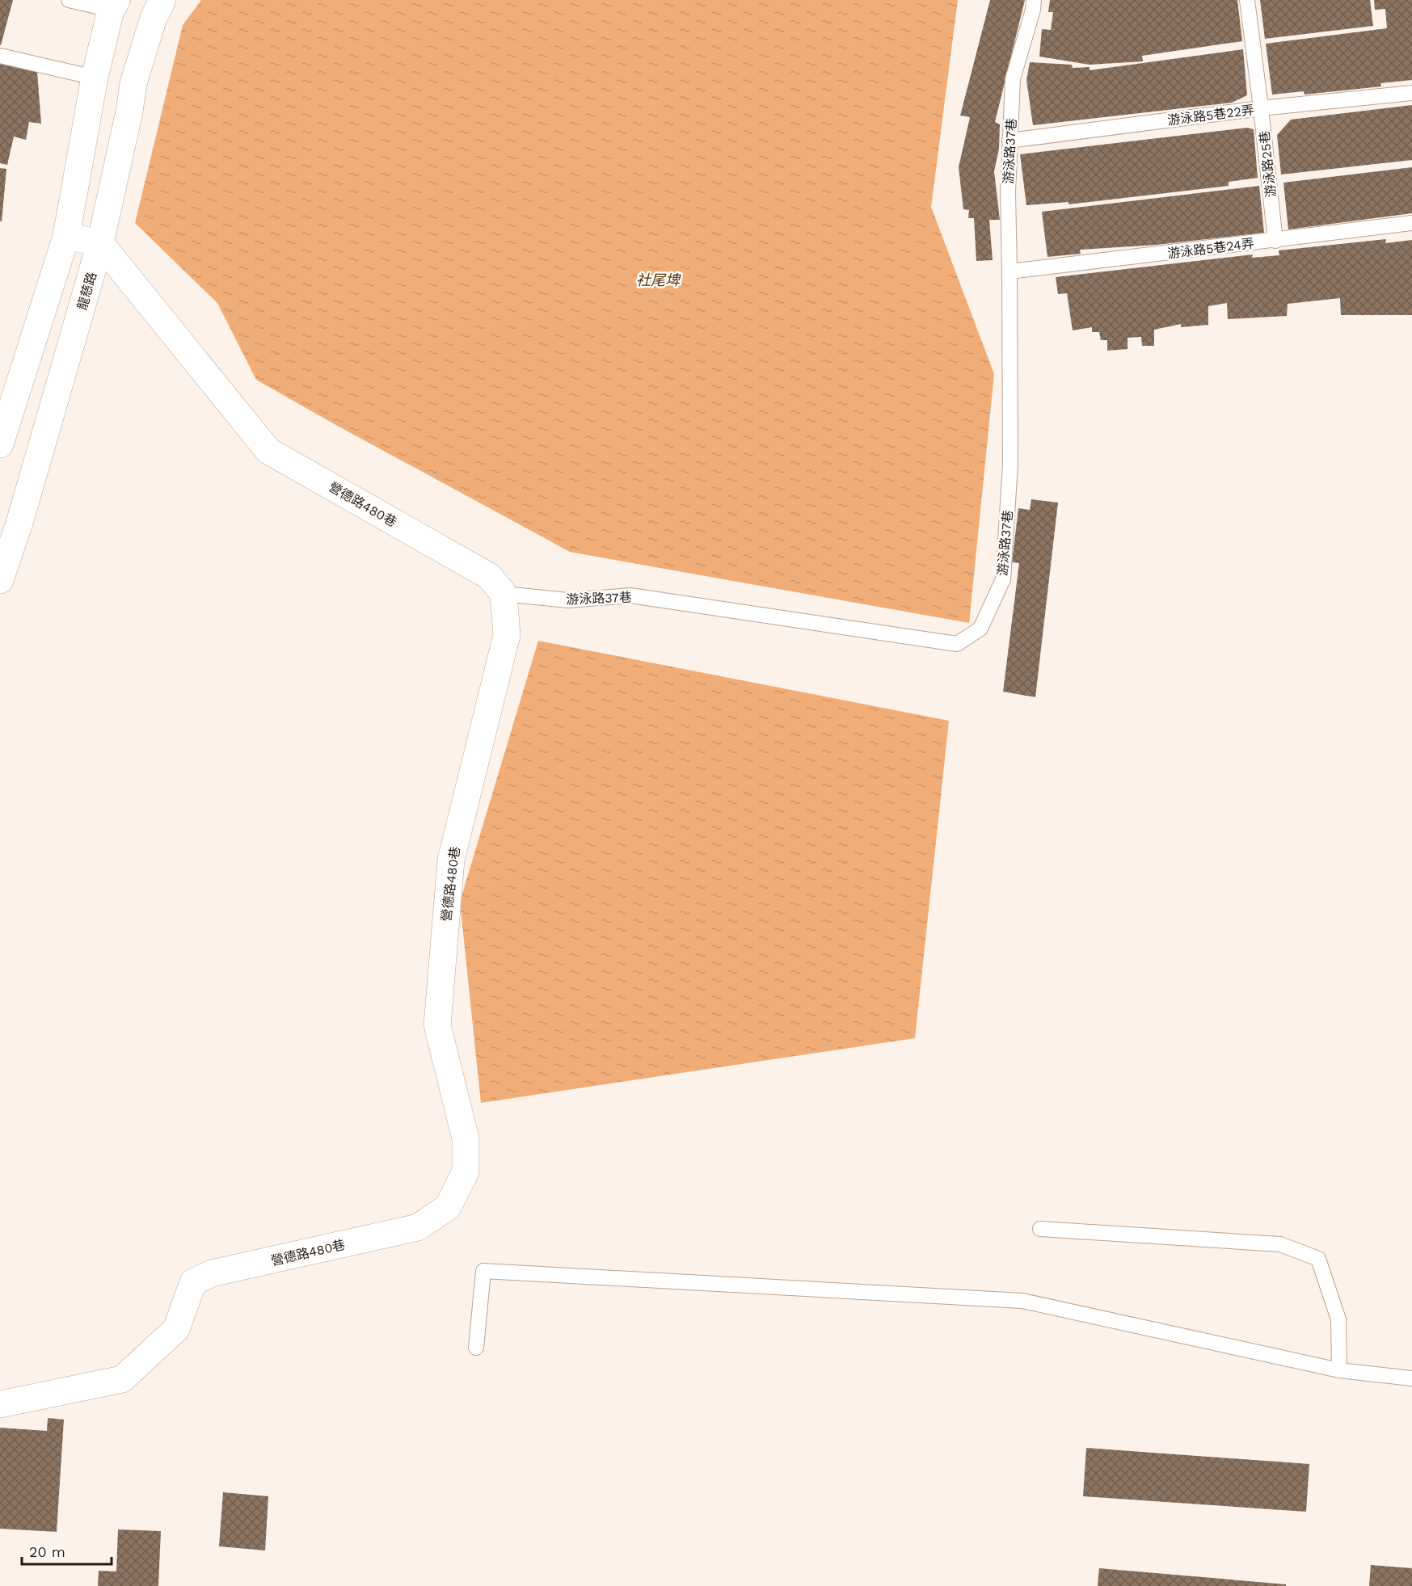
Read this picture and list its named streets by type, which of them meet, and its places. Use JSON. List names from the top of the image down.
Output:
{
  "streets": {
    "street": ["龍慈路", "營德路480巷"],
    "lane": [
      "游泳路5巷22弄",
      "游泳路37巷",
      "游泳路25巷",
      "游泳路5巷24弄"
    ]
  },
  "crossings": [
    ["游泳路5巷22弄", "游泳路37巷"],
    ["游泳路5巷22弄", "游泳路25巷"],
    ["游泳路37巷", "游泳路5巷24弄"],
    ["游泳路37巷", "營德路480巷"],
    ["游泳路25巷", "游泳路5巷24弄"],
    ["龍慈路", "營德路480巷"]
  ],
  "water": ["社尾埤"],
  "scale_bar": "20 m"
}
